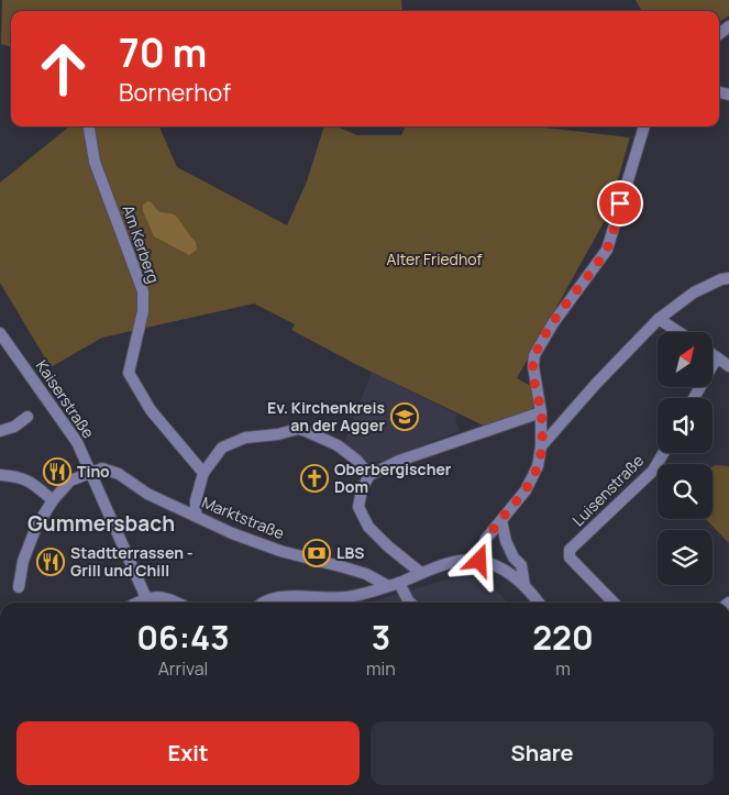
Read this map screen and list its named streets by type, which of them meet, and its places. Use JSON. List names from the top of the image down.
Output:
{
  "streets": {
    "street": [
      "Am Kerberg",
      "Kaiserstraße",
      "Luisenstraße",
      "Marktstraße"
    ]
  },
  "crossings": [
    ["Kaiserstraße", "Marktstraße"]
  ],
  "districts": ["Gummersbach"],
  "parks": ["Alter Friedhof"],
  "places": {
    "school or university": ["Ev. Kirchenkreis an der Agger"],
    "restaurant": ["Tino", "Stadtterrassen - Grill und Chill"],
    "church": ["Oberbergischer Dom"],
    "bank": ["LBS"]
  },
  "north": "top right",
  "page": {
    "turn": ["70 m", "Bornerhof"],
    "eta": [
      "06:43",
      "Arrival",
      "3",
      "min",
      "220",
      "m"
    ],
    "buttons": ["Exit", "Share"]
  }
}
